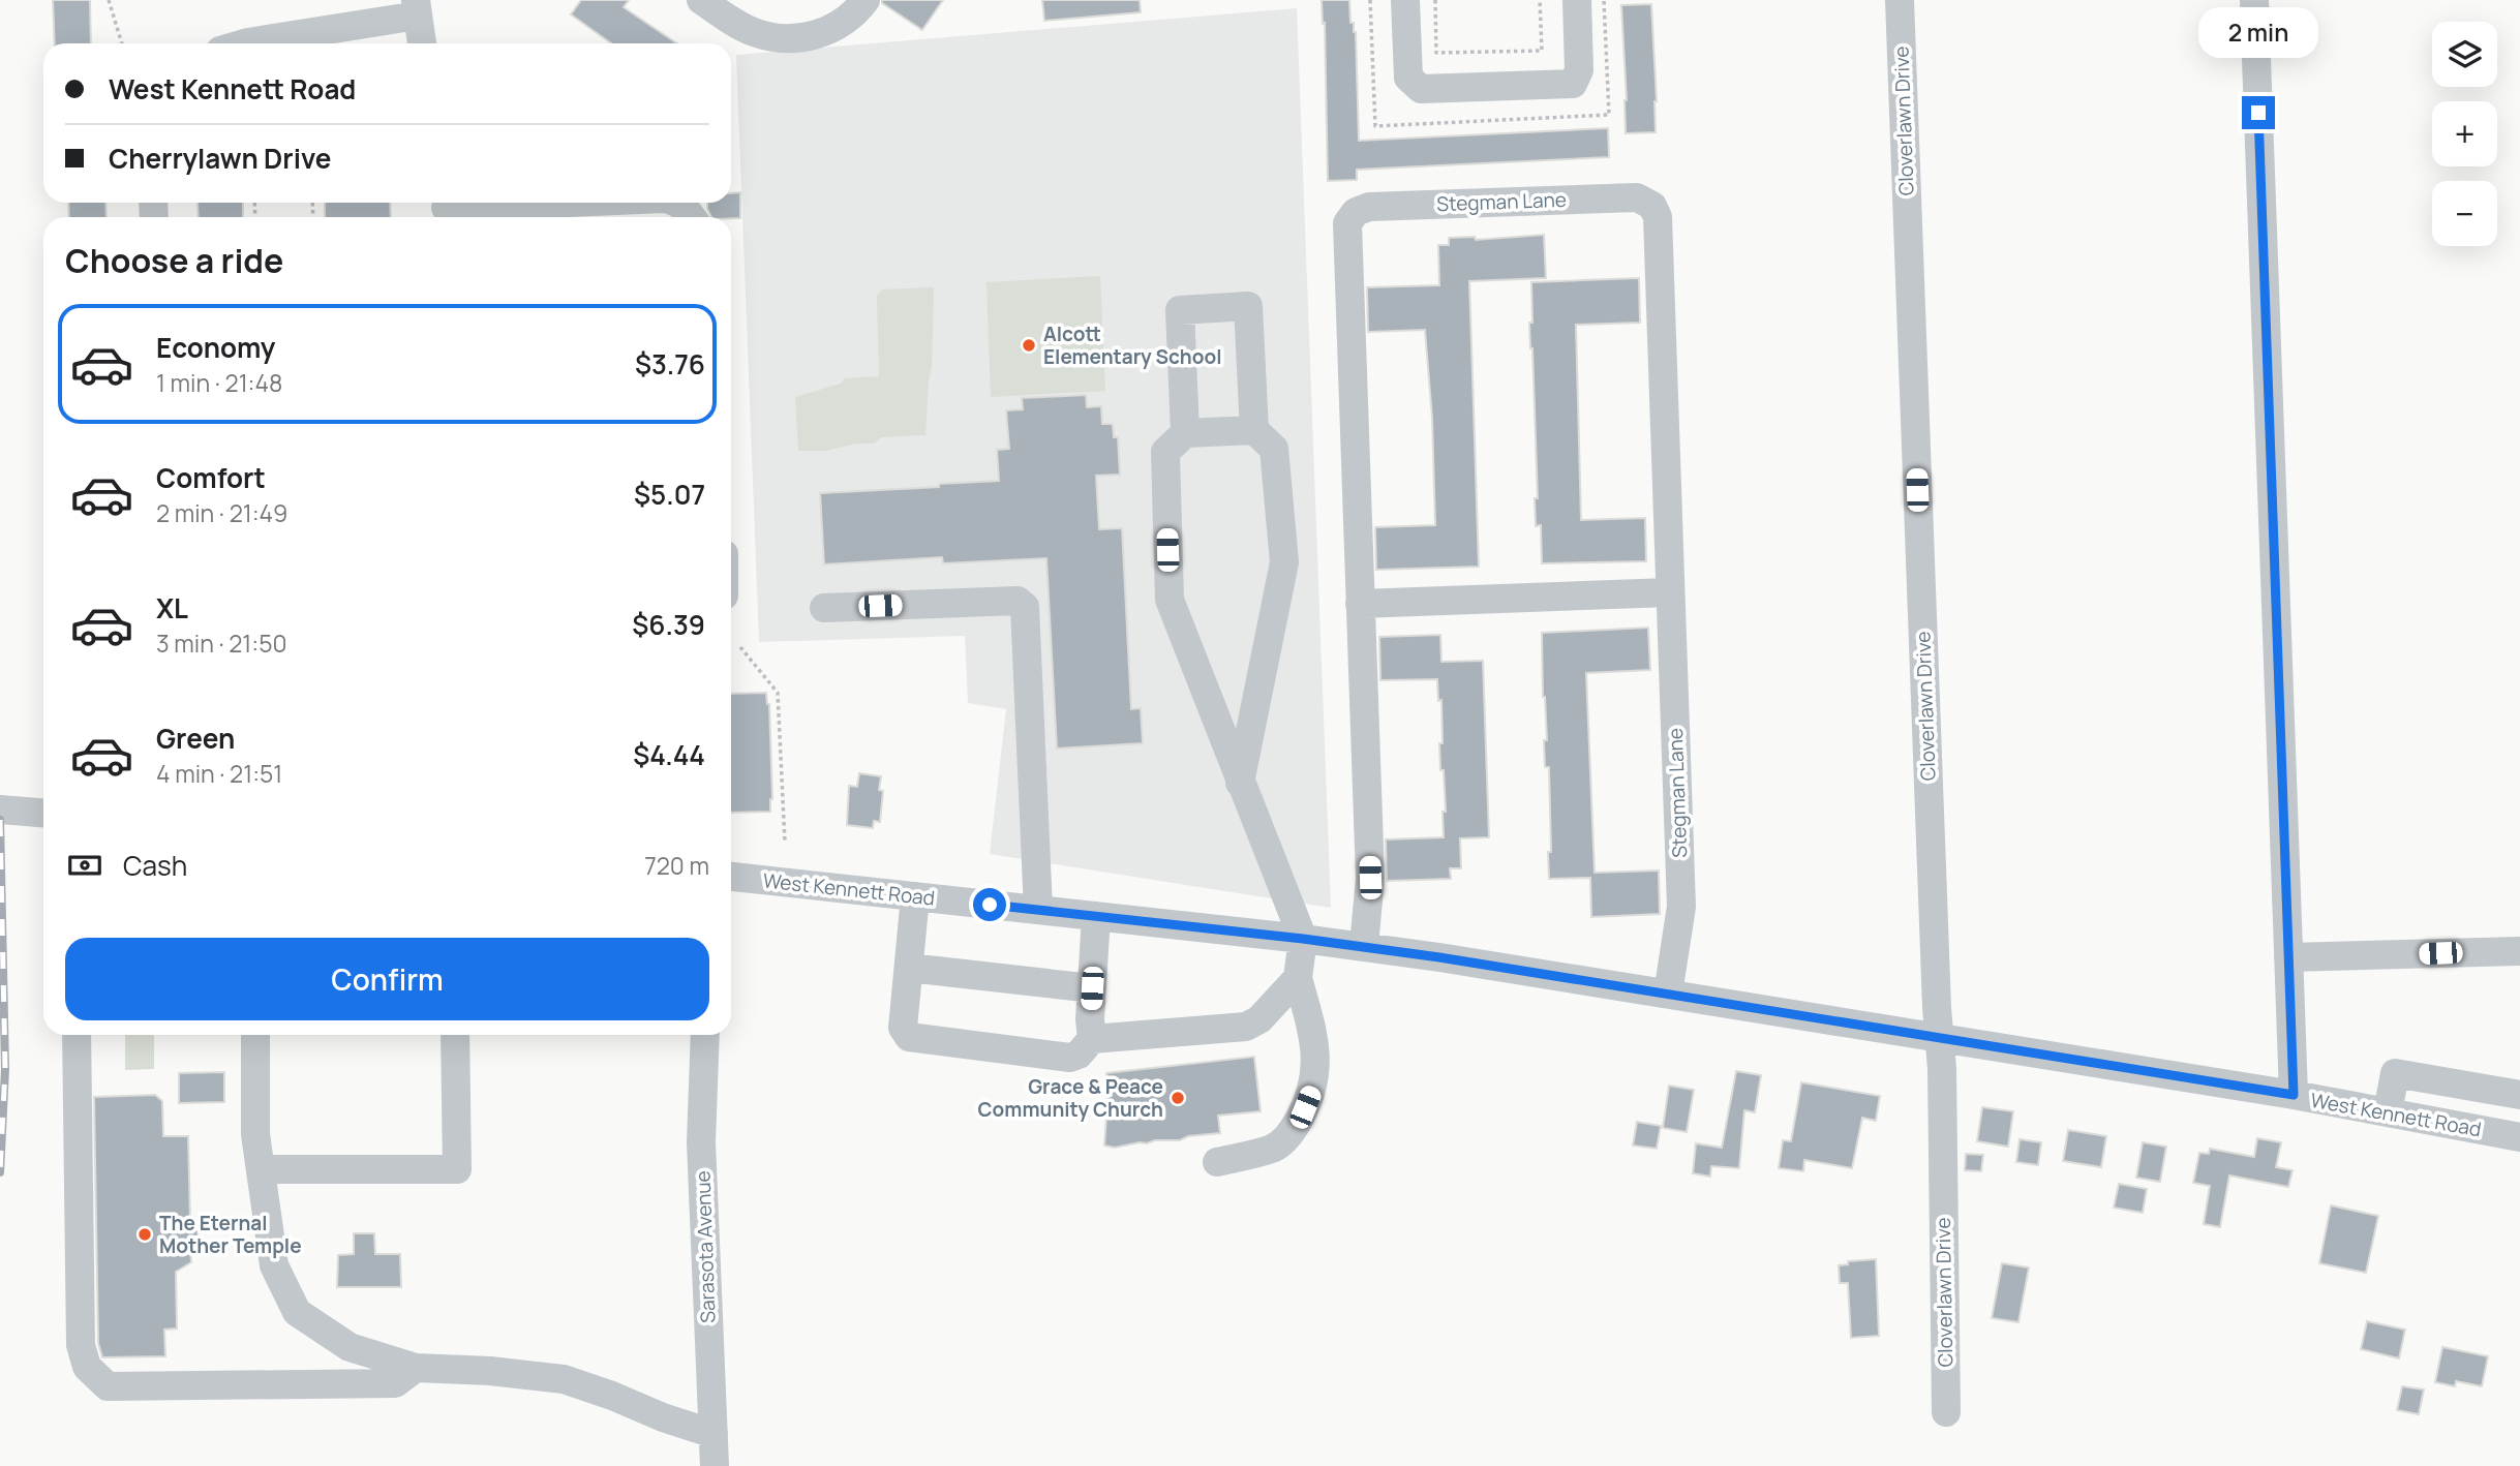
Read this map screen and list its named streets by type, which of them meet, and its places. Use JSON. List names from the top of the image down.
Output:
{
  "streets": {
    "street": [
      "Cloverlawn Drive",
      "Stegman Lane",
      "West Kennett Road",
      "Sarasota Avenue"
    ]
  },
  "crossings": [
    ["Cloverlawn Drive", "West Kennett Road"],
    ["Stegman Lane", "West Kennett Road"]
  ],
  "places": ["Alcott Elementary School", "Grace & Peace Community Church", "The Eternal Mother Temple"],
  "page": {
    "bubble": "2 min",
    "map_buttons": ["+", "−"],
    "banner": ["West Kennett Road", "Cherrylawn Drive"],
    "heading": "Choose a ride",
    "list": [
      {
        "name": "Economy",
        "note": "1 min · 21:48",
        "value": "$3.76"
      },
      {
        "name": "Comfort",
        "note": "2 min · 21:49",
        "value": "$5.07"
      },
      {
        "name": "XL",
        "note": "3 min · 21:50",
        "value": "$6.39"
      },
      {
        "name": "Green",
        "note": "4 min · 21:51",
        "value": "$4.44"
      }
    ],
    "pay": ["Cash", "720 m"],
    "buttons": "Confirm"
  }
}
